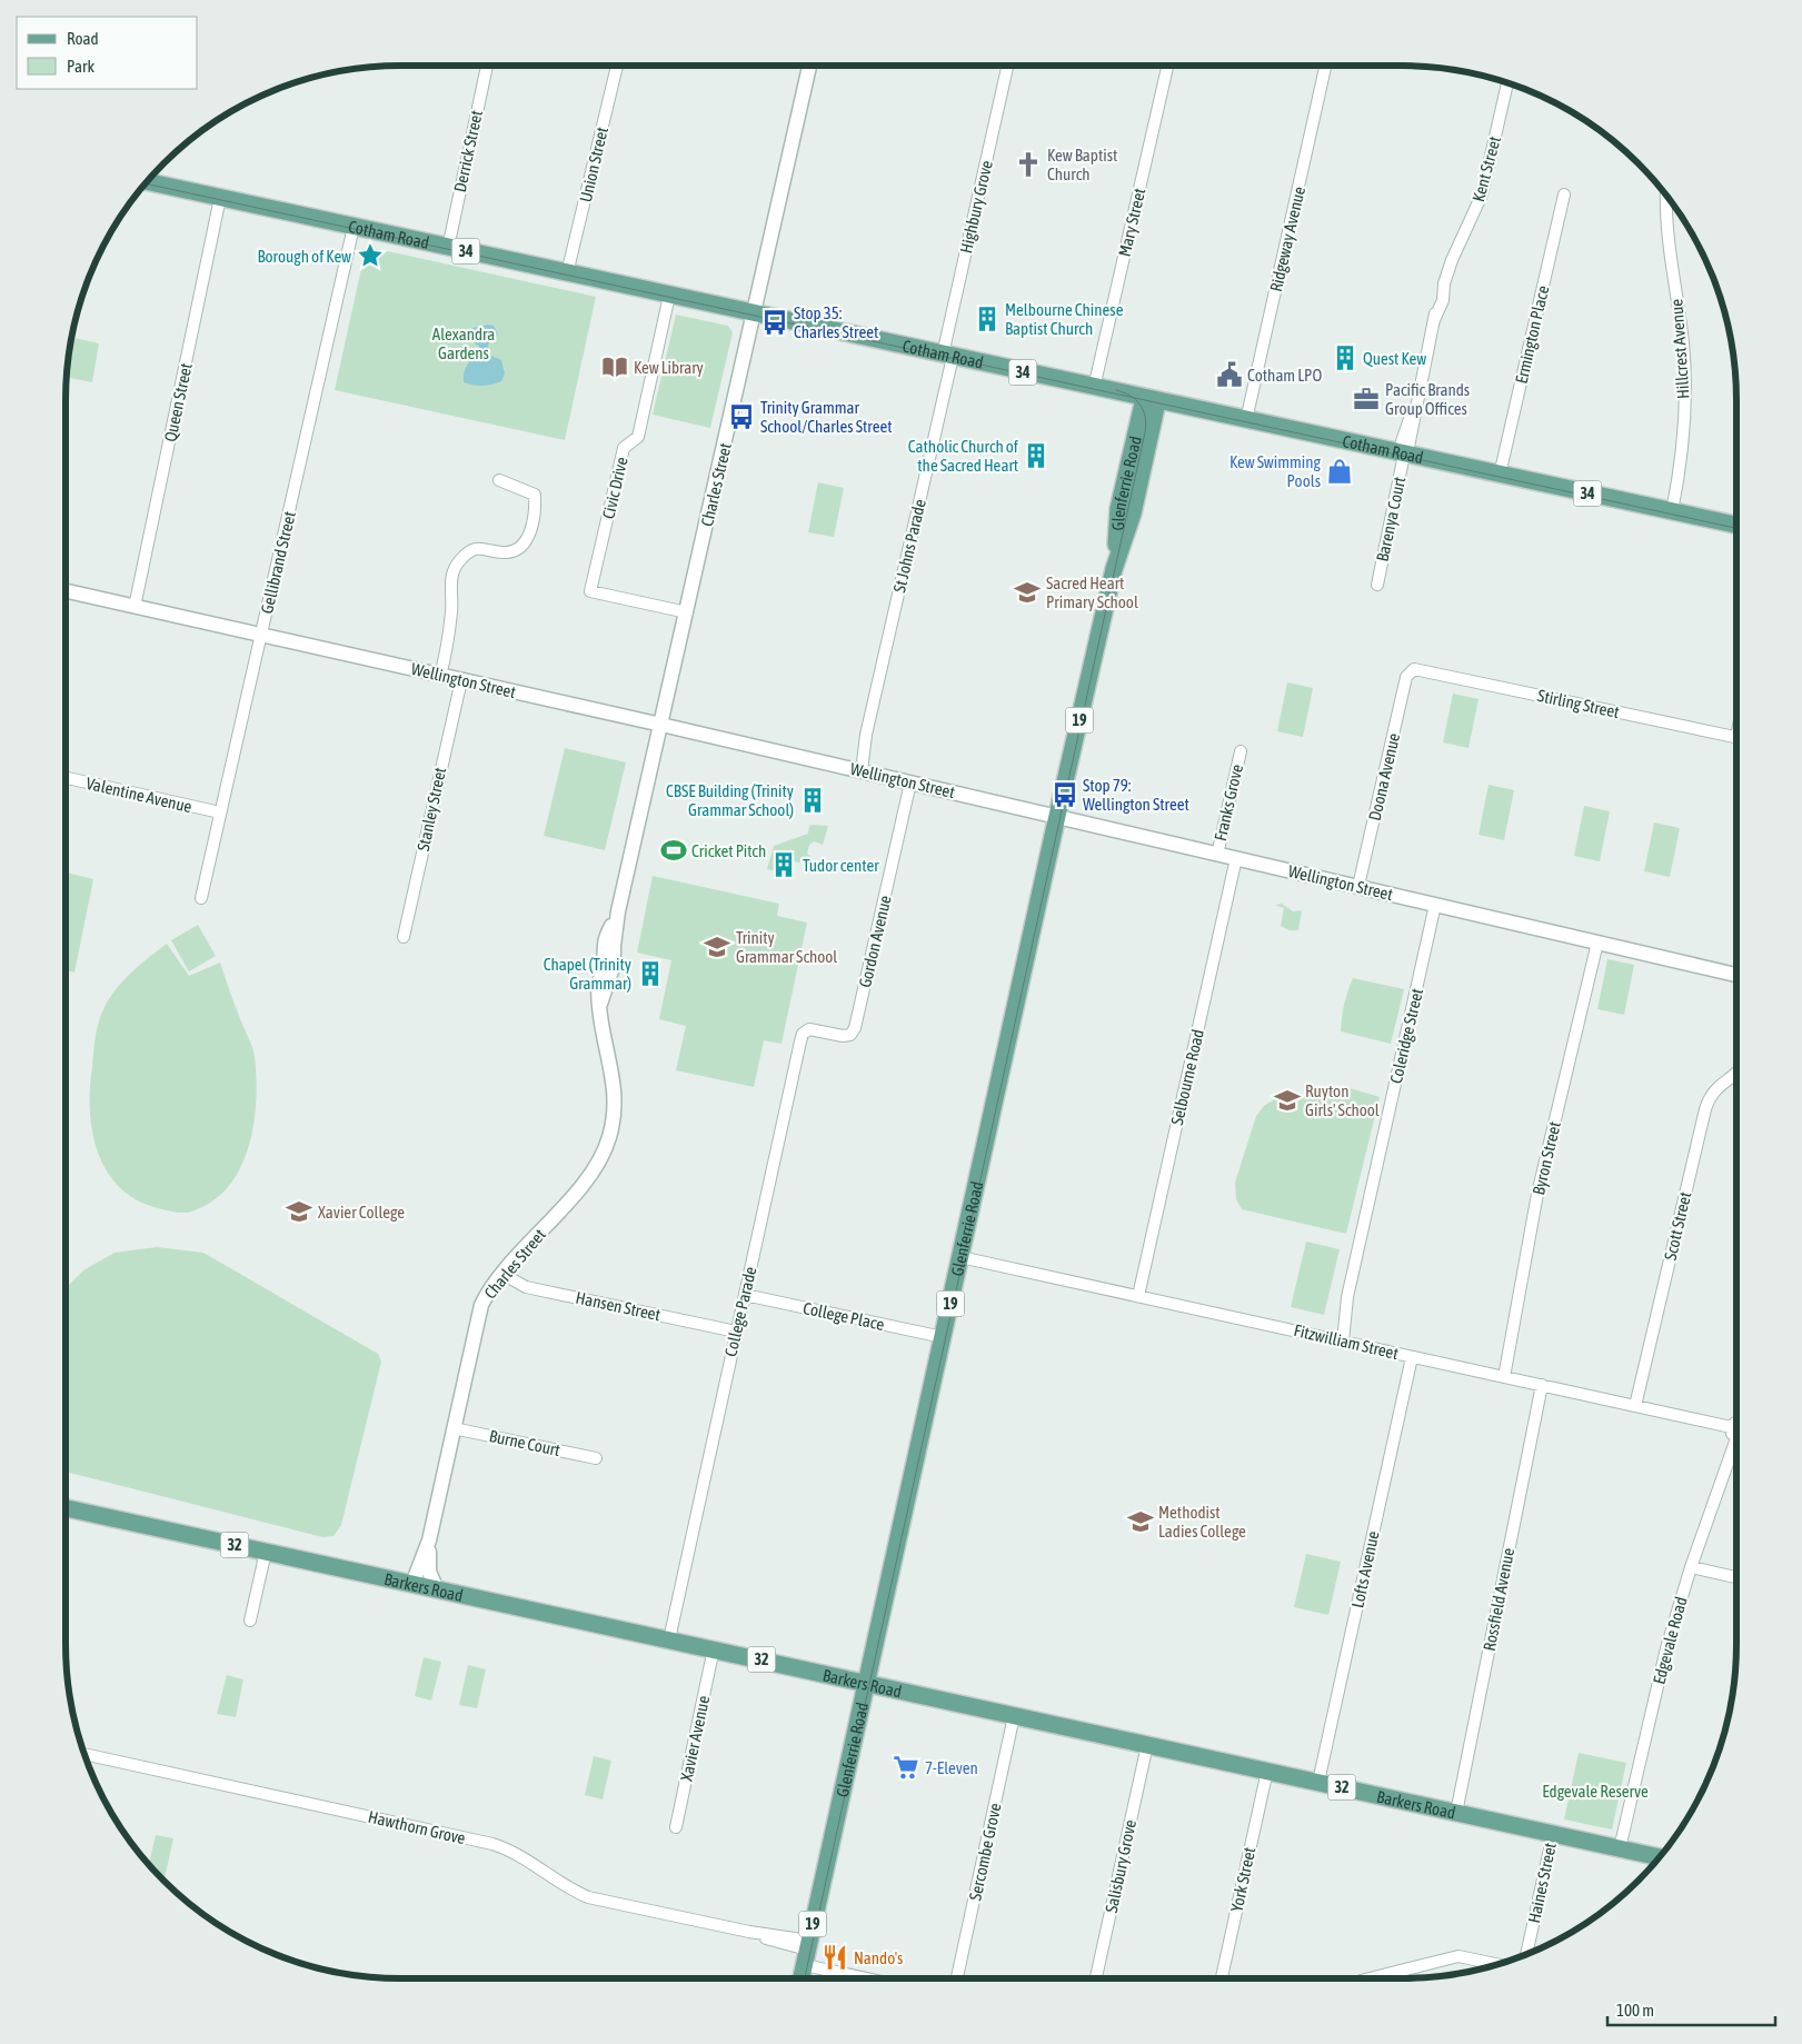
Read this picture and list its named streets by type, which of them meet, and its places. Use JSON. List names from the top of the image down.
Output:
{
  "streets": {
    "main road": [
      "Cotham Road",
      "34",
      "Glenferrie Road",
      "19",
      "32",
      "Barkers Road"
    ],
    "street": [
      "Derrick Street",
      "Union Street",
      "Kent Street",
      "Highbury Grove",
      "Mary Street",
      "Ridgeway Avenue",
      "Ermington Place",
      "Hillcrest Avenue",
      "Queen Street",
      "Charles Street",
      "Civic Drive",
      "Barenya Court",
      "St Johns Parade",
      "Gellibrand Street",
      "Wellington Street",
      "Stirling Street",
      "Doona Avenue",
      "Valentine Avenue",
      "Franks Grove",
      "Stanley Street",
      "Gordon Avenue",
      "Coleridge Street",
      "Selbourne Road",
      "Byron Street",
      "Scott Street",
      "Hansen Street",
      "College Parade",
      "College Place",
      "Fitzwilliam Street",
      "Burne Court",
      "Lofts Avenue",
      "Rossfield Avenue",
      "Edgevale Road",
      "Xavier Avenue",
      "Hawthorn Grove",
      "Sercombe Grove",
      "Salisbury Grove",
      "York Street",
      "Haines Street"
    ]
  },
  "crossings": [
    ["Derrick Street", "Cotham Road"],
    ["Union Street", "Cotham Road"],
    ["Kent Street", "Cotham Road"],
    ["Kent Street", "Barenya Court"],
    ["Highbury Grove", "Cotham Road"],
    ["Highbury Grove", "St Johns Parade"],
    ["Mary Street", "Cotham Road"],
    ["Cotham Road", "Ridgeway Avenue"],
    ["Cotham Road", "Ermington Place"],
    ["Cotham Road", "Hillcrest Avenue"],
    ["Cotham Road", "Queen Street"],
    ["Cotham Road", "Glenferrie Road"],
    ["Cotham Road", "Charles Street"],
    ["Cotham Road", "Civic Drive"],
    ["Cotham Road", "Barenya Court"],
    ["Cotham Road", "St Johns Parade"],
    ["Cotham Road", "Gellibrand Street"],
    ["Queen Street", "Wellington Street"],
    ["Glenferrie Road", "Wellington Street"],
    ["Glenferrie Road", "College Place"],
    ["Glenferrie Road", "Fitzwilliam Street"],
    ["Glenferrie Road", "Barkers Road"],
    ["Glenferrie Road", "Hawthorn Grove"],
    ["Charles Street", "Civic Drive"],
    ["Charles Street", "Wellington Street"],
    ["Charles Street", "Hansen Street"],
    ["Charles Street", "Burne Court"],
    ["Charles Street", "Barkers Road"],
    ["St Johns Parade", "Wellington Street"],
    ["Gellibrand Street", "Wellington Street"],
    ["Gellibrand Street", "Valentine Avenue"],
    ["Wellington Street", "Doona Avenue"],
    ["Wellington Street", "Franks Grove"],
    ["Wellington Street", "Stanley Street"],
    ["Wellington Street", "Gordon Avenue"],
    ["Wellington Street", "Coleridge Street"],
    ["Wellington Street", "Selbourne Road"],
    ["Wellington Street", "Byron Street"],
    ["Stirling Street", "Doona Avenue"],
    ["Gordon Avenue", "College Parade"],
    ["Coleridge Street", "Fitzwilliam Street"],
    ["Selbourne Road", "Fitzwilliam Street"],
    ["Byron Street", "Fitzwilliam Street"],
    ["Scott Street", "Fitzwilliam Street"],
    ["Hansen Street", "College Parade"],
    ["College Parade", "College Place"],
    ["College Parade", "Barkers Road"],
    ["Fitzwilliam Street", "Lofts Avenue"],
    ["Fitzwilliam Street", "Rossfield Avenue"],
    ["Lofts Avenue", "Barkers Road"],
    ["Barkers Road", "Rossfield Avenue"],
    ["Barkers Road", "Edgevale Road"],
    ["Barkers Road", "Xavier Avenue"],
    ["Barkers Road", "Sercombe Grove"],
    ["Barkers Road", "Salisbury Grove"],
    ["Barkers Road", "York Street"],
    ["Barkers Road", "Haines Street"]
  ],
  "parks": ["Alexandra Gardens", "Edgevale Reserve"],
  "places": {
    "church": ["Kew Baptist Church"],
    "place": ["Borough of Kew"],
    "building": [
      "Melbourne Chinese Baptist Church",
      "Quest Kew",
      "Catholic Church of the Sacred Heart",
      "CBSE Building (Trinity Grammar School)",
      "Tudor center",
      "Chapel (Trinity Grammar)"
    ],
    "bus stop": ["Stop 35: Charles Street", "Trinity Grammar School/Charles Street", "Stop 79: Wellington Street"],
    "library": ["Kew Library"],
    "public building": ["Cotham LPO"],
    "office": ["Pacific Brands Group Offices"],
    "shop": ["Kew Swimming Pools"],
    "school or university": [
      "Sacred Heart Primary School",
      "Trinity Grammar School",
      "Ruyton Girls' School",
      "Xavier College",
      "Methodist Ladies College"
    ],
    "sports": ["Cricket Pitch"],
    "supermarket": ["7-Eleven"],
    "restaurant": ["Nando's"]
  },
  "legend": ["Road", "Park"],
  "scale_bar": "100 m"
}
